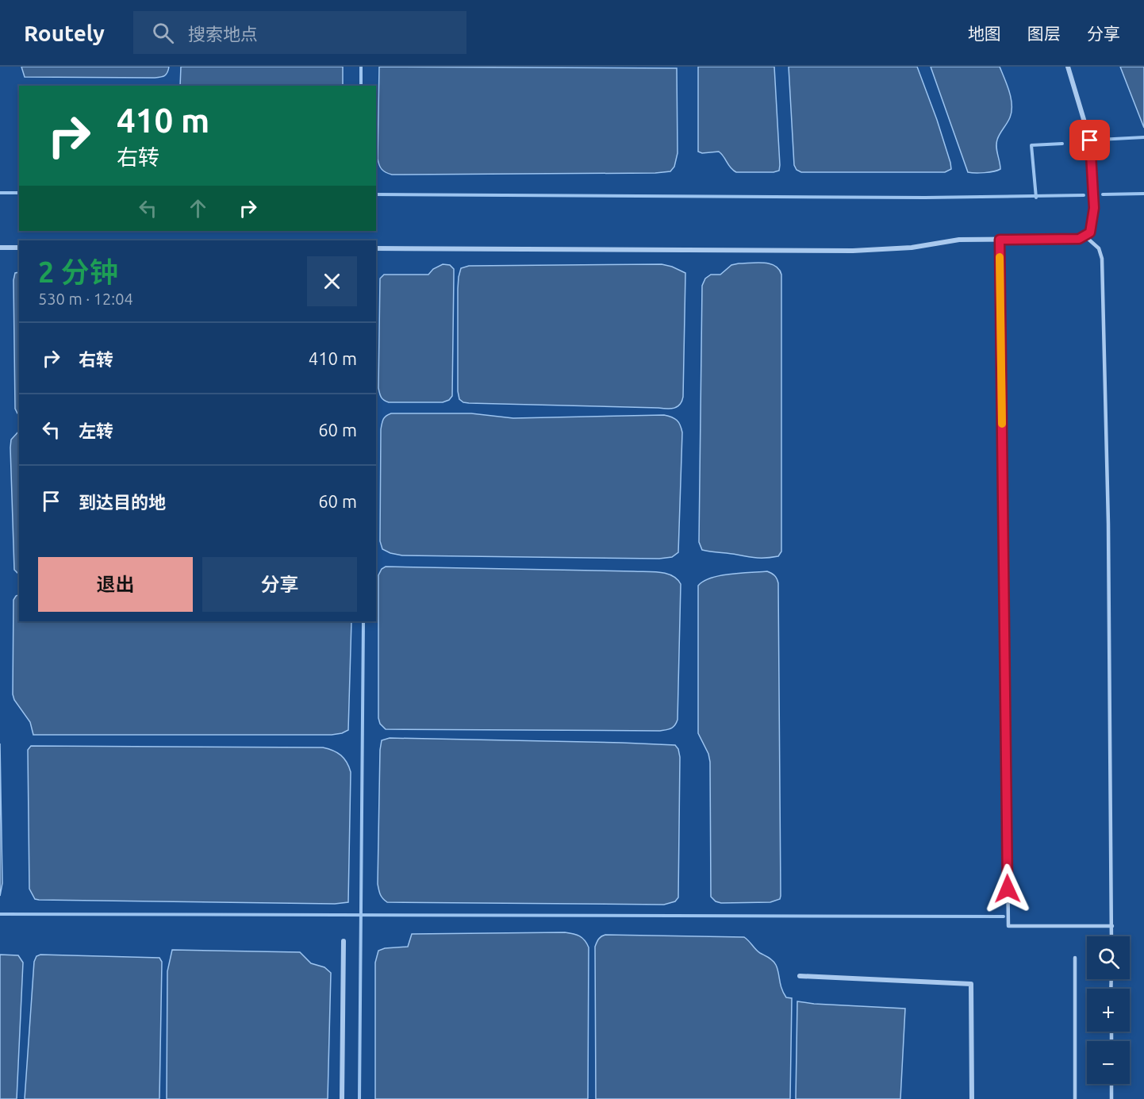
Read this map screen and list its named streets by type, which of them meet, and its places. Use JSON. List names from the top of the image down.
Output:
{
  "page": {
    "header": "Routely",
    "search": "搜索地点",
    "nav": ["地图", "图层", "分享"],
    "turn": ["410 m", "右转"],
    "heading": ["2 分钟", "530 m · 12:04"],
    "list": [
      {
        "name": "右转",
        "value": "410 m"
      },
      {
        "name": "左转",
        "value": "60 m"
      },
      {
        "name": "到达目的地",
        "value": "60 m"
      }
    ],
    "buttons": ["退出", "分享"],
    "map_buttons": ["+", "−"]
  }
}
